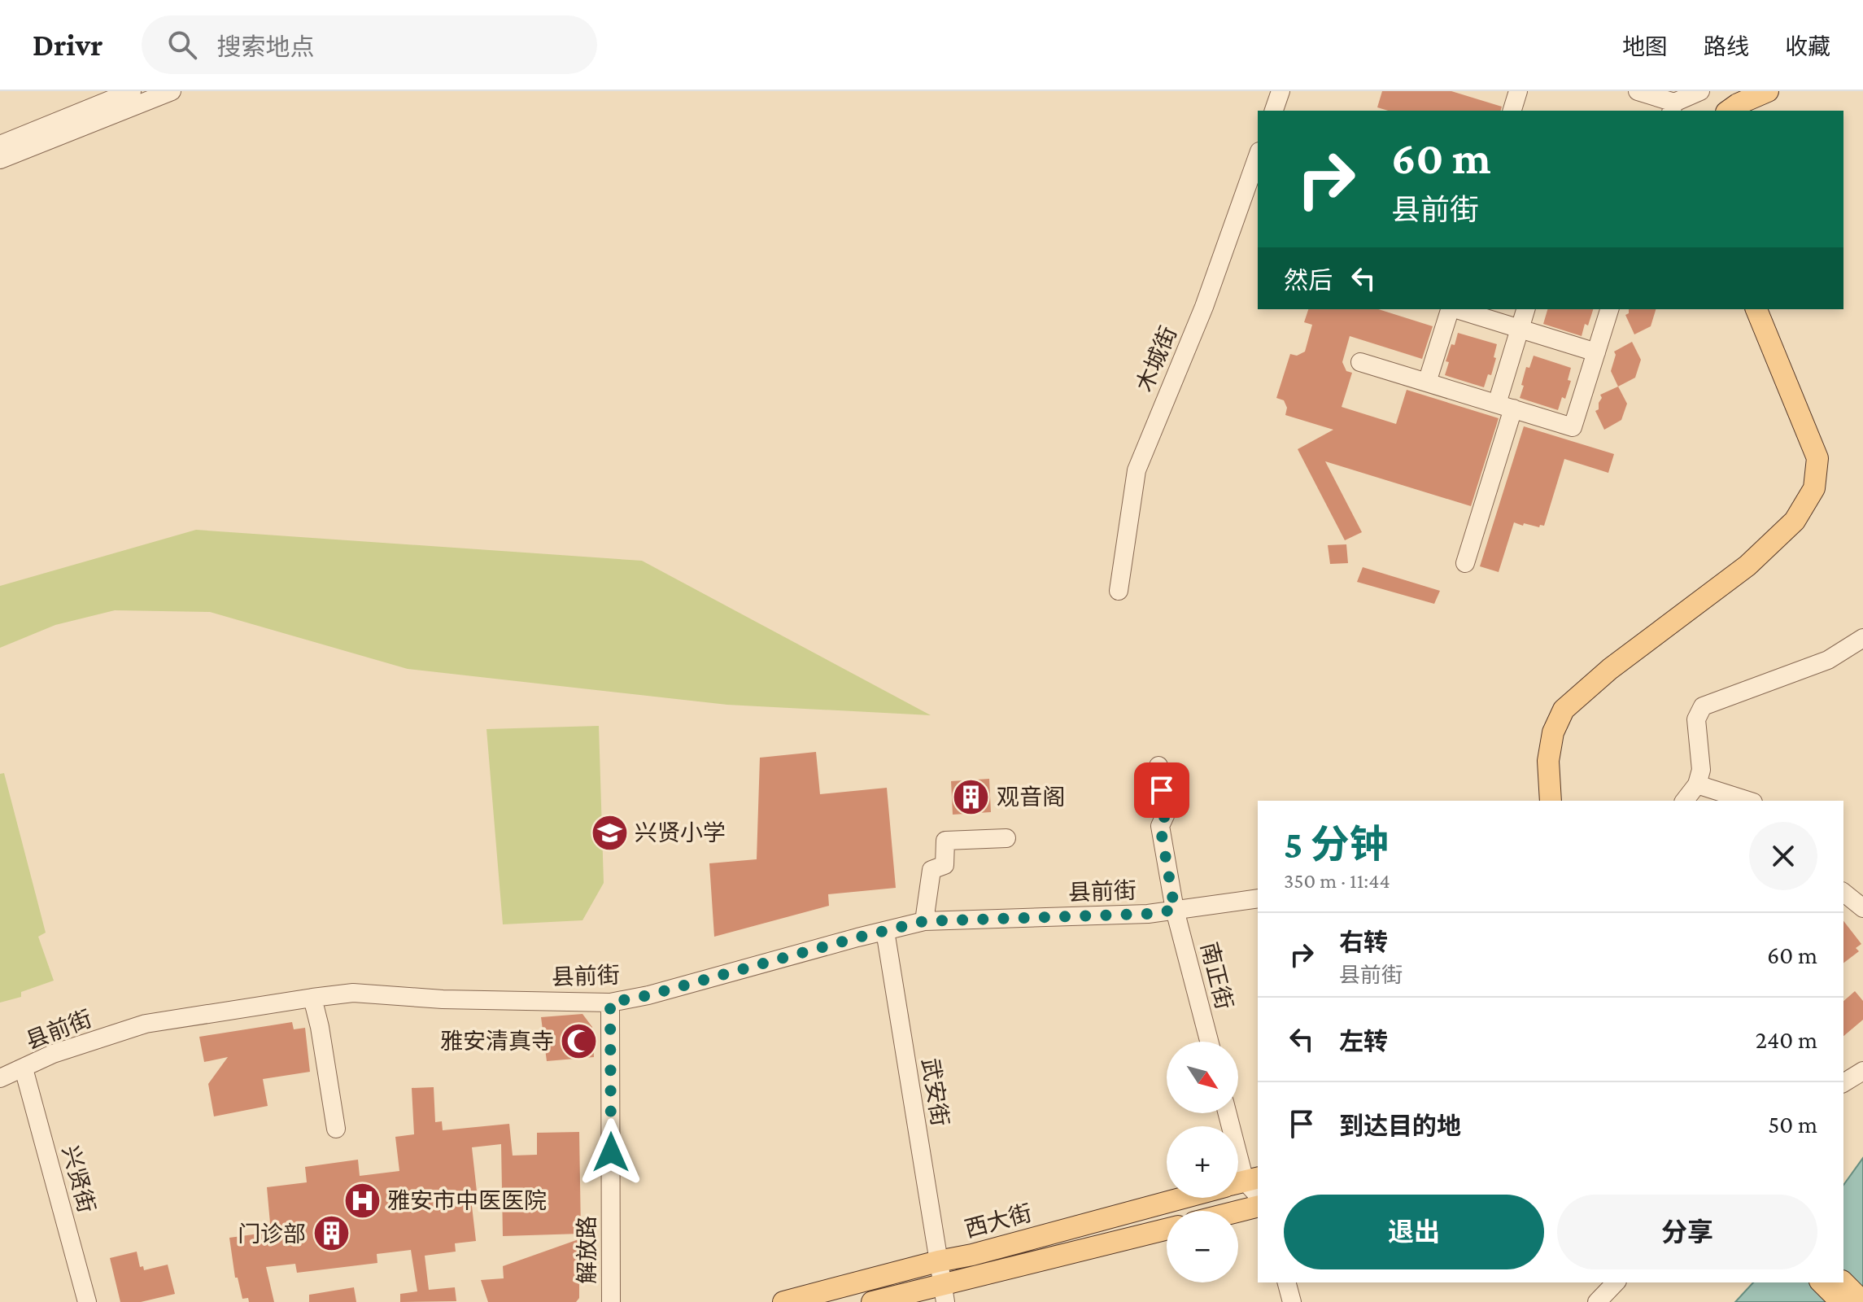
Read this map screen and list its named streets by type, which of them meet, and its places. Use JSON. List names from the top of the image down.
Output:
{
  "streets": {
    "main road": ["西大街"],
    "street": [
      "木城街",
      "县前街",
      "南正街",
      "武安街",
      "兴贤街",
      "解放路"
    ]
  },
  "crossings": [
    ["县前街", "南正街"],
    ["县前街", "武安街"],
    ["县前街", "兴贤街"],
    ["县前街", "解放路"],
    ["武安街", "西大街"]
  ],
  "places": {
    "building": ["观音阁", "门诊部"],
    "school or university": ["兴贤小学"],
    "mosque": ["雅安清真寺"],
    "hospital": ["雅安市中医医院"]
  },
  "north": "bottom right",
  "page": {
    "header": "Drivr",
    "search": "搜索地点",
    "nav": ["地图", "路线", "收藏"],
    "turn": ["60 m", "县前街"],
    "then": "然后",
    "heading": ["5 分钟", "350 m · 11:44"],
    "list": [
      {
        "name": "右转",
        "note": "县前街",
        "value": "60 m"
      },
      {
        "name": "左转",
        "value": "240 m"
      },
      {
        "name": "到达目的地",
        "value": "50 m"
      }
    ],
    "map_buttons": ["+", "−"],
    "buttons": ["退出", "分享"]
  }
}
